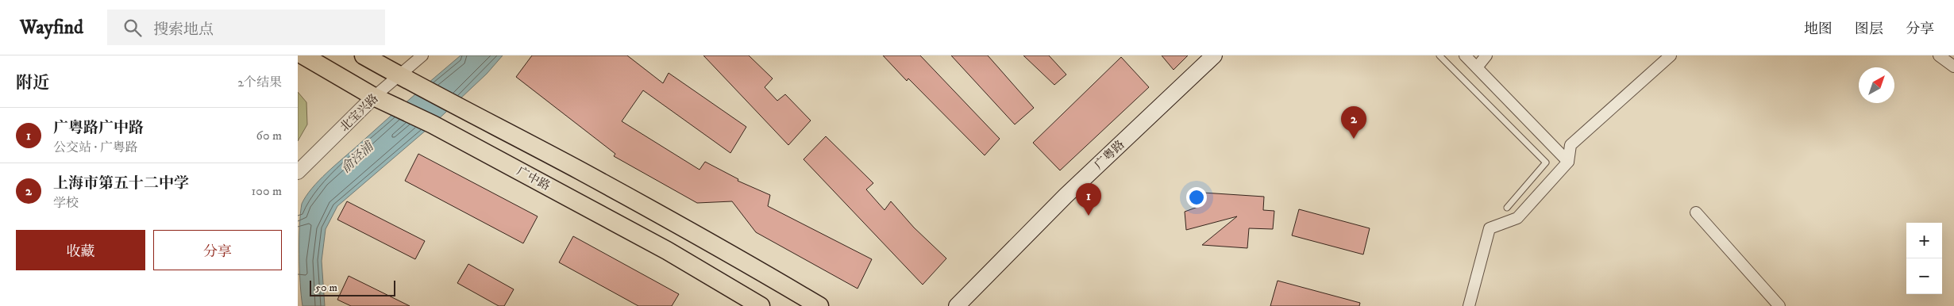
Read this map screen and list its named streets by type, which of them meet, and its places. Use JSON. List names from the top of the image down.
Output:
{
  "streets": {
    "main road": ["广粤路", "广中路"],
    "street": ["北宝兴路"]
  },
  "crossings": [
    ["北宝兴路", "广中路"]
  ],
  "water": ["俞泾浦"],
  "scale_bar": "50 m",
  "north": "top right",
  "page": {
    "header": "Wayfind",
    "search": "搜索地点",
    "nav": ["地图", "图层", "分享"],
    "heading": ["附近", "2个结果"],
    "pins": ["2", "1"],
    "list": [
      {
        "mark": "1",
        "name": "广粤路广中路",
        "note": "公交站 · 广粤路",
        "value": "60 m"
      },
      {
        "mark": "2",
        "name": "上海市第五十二中学",
        "note": "学校",
        "value": "100 m"
      }
    ],
    "buttons": ["收藏", "分享"],
    "map_buttons": ["+", "−"],
    "scale": "50 m"
  }
}
